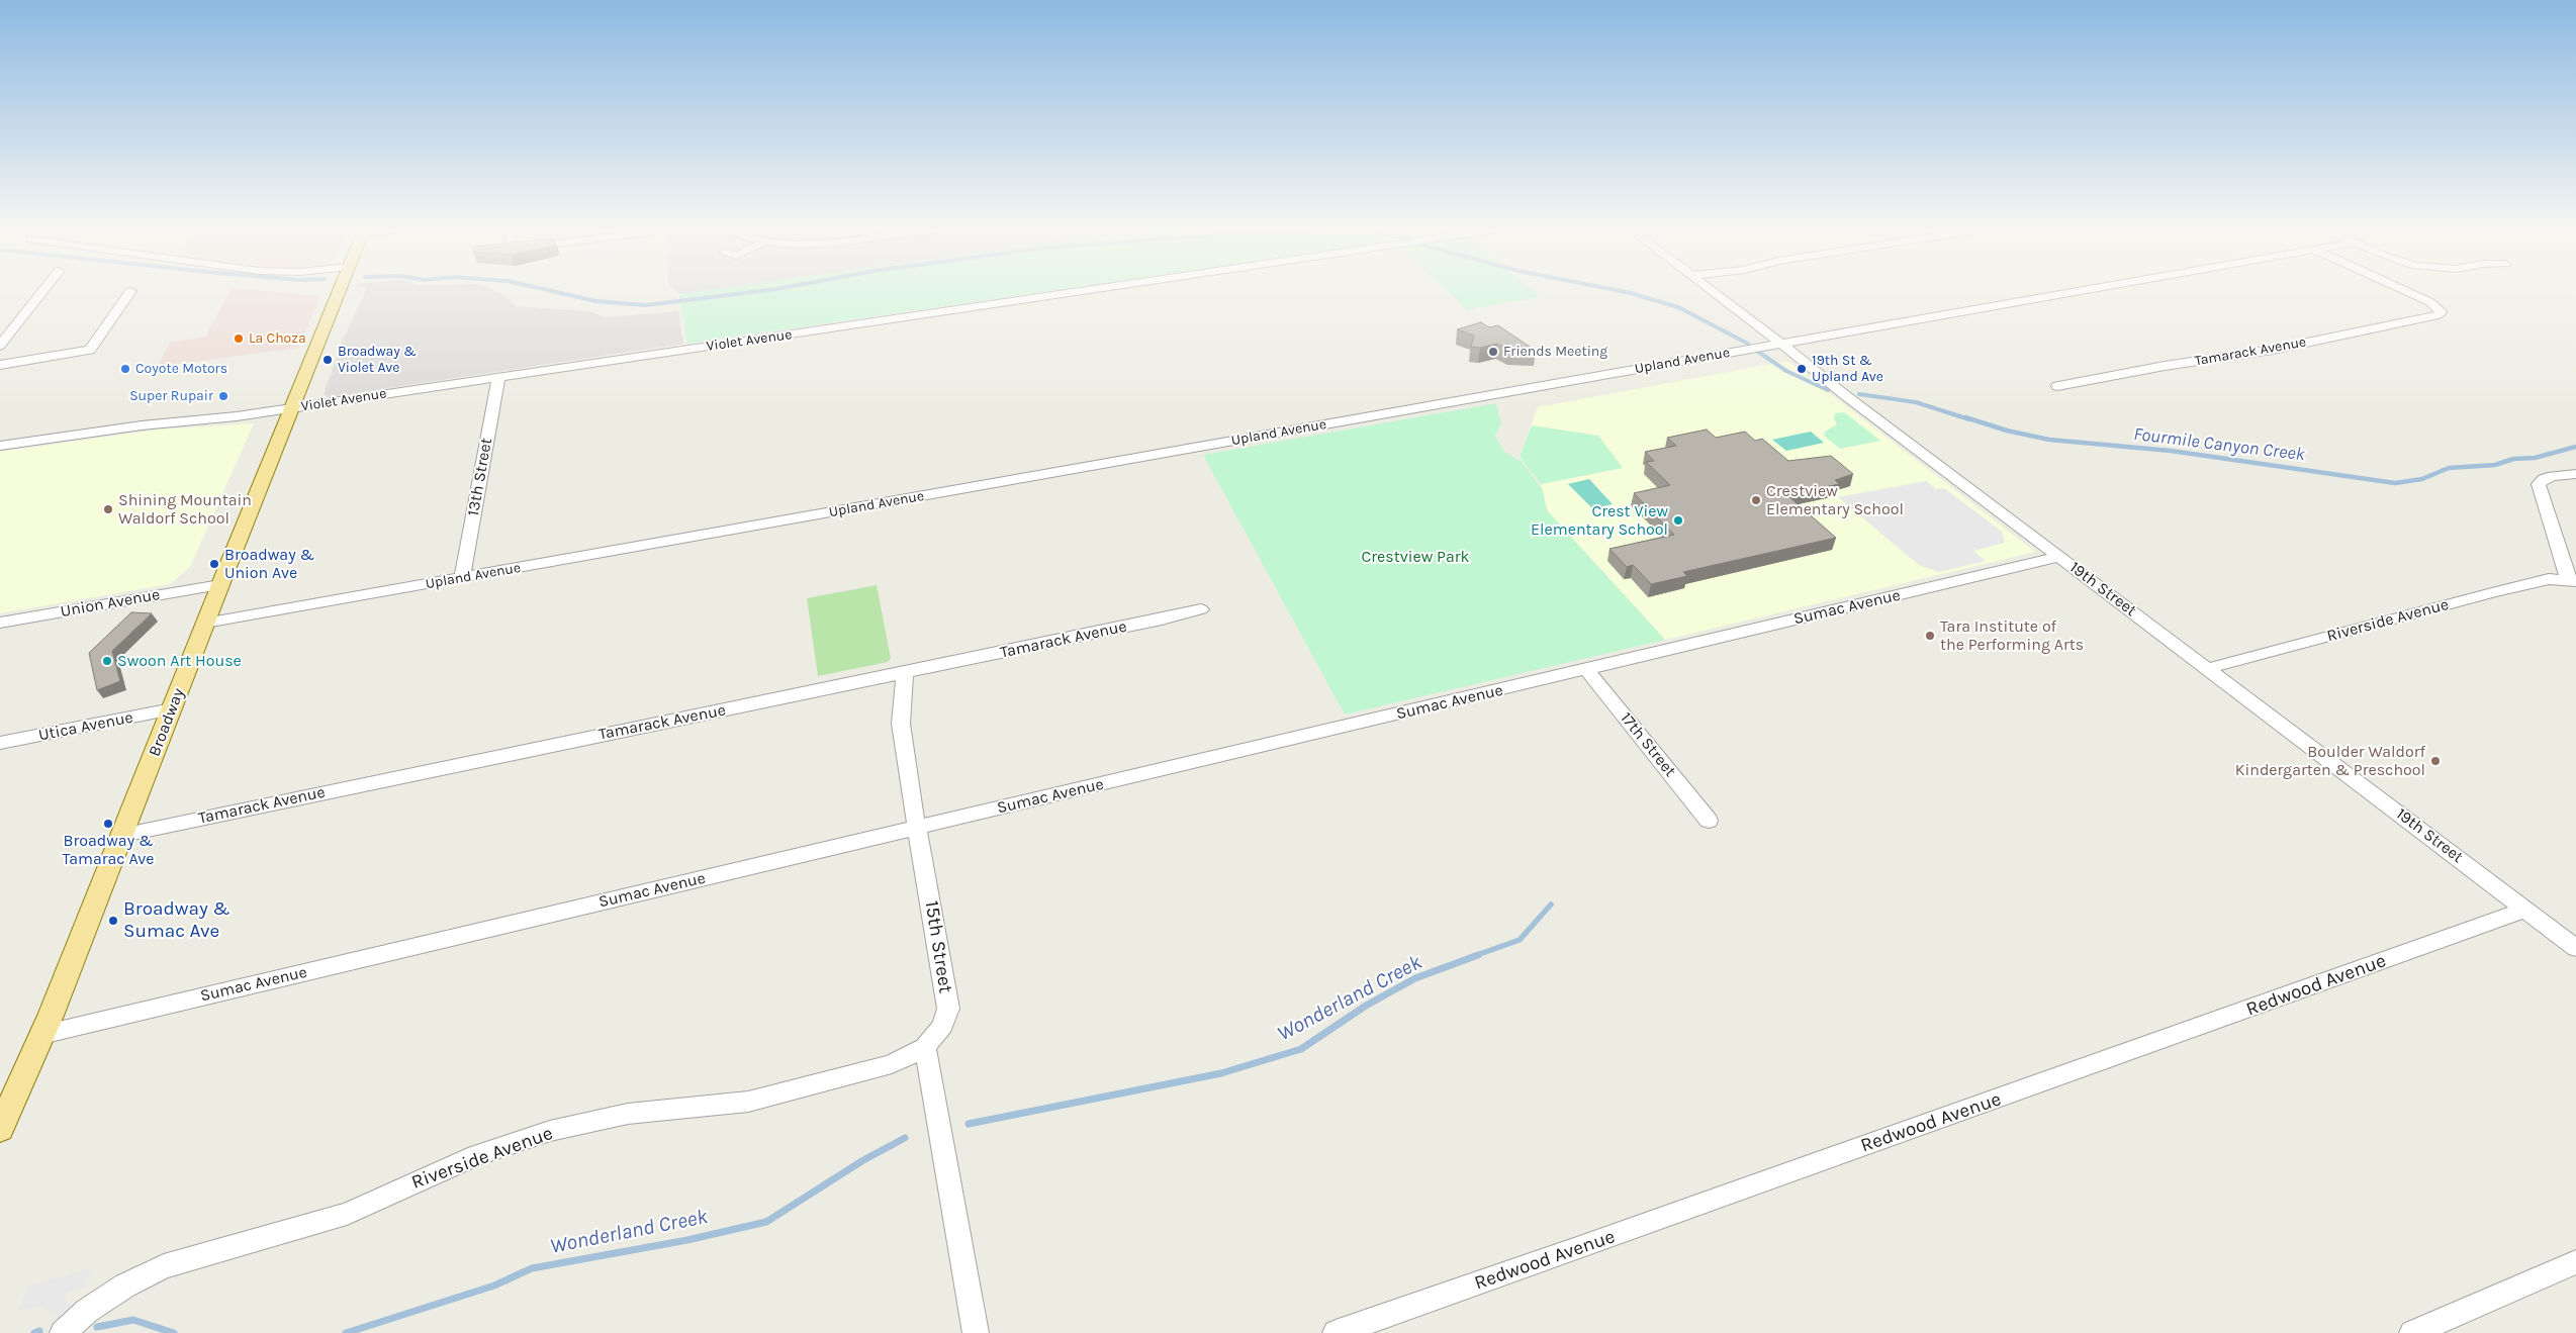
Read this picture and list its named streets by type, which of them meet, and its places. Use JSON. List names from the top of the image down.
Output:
{
  "streets": {
    "main road": ["Broadway"],
    "street": [
      "Violet Avenue",
      "Tamarack Avenue",
      "Upland Avenue",
      "13th Street",
      "19th Street",
      "Union Avenue",
      "Sumac Avenue",
      "Riverside Avenue",
      "Utica Avenue",
      "17th Street",
      "15th Street",
      "Redwood Avenue"
    ]
  },
  "crossings": [
    ["Violet Avenue", "13th Street"],
    ["Violet Avenue", "Broadway"],
    ["Tamarack Avenue", "Broadway"],
    ["Tamarack Avenue", "15th Street"],
    ["Upland Avenue", "13th Street"],
    ["Upland Avenue", "19th Street"],
    ["Upland Avenue", "Broadway"],
    ["19th Street", "Sumac Avenue"],
    ["19th Street", "Riverside Avenue"],
    ["19th Street", "Redwood Avenue"],
    ["Union Avenue", "Broadway"],
    ["Sumac Avenue", "Broadway"],
    ["Sumac Avenue", "17th Street"],
    ["Sumac Avenue", "15th Street"],
    ["Riverside Avenue", "15th Street"],
    ["Broadway", "Utica Avenue"]
  ],
  "water": ["Fourmile Canyon Creek", "Wonderland Creek"],
  "parks": ["Crestview Park"],
  "places": [
    "La Choza",
    "Friends Meeting",
    "Broadway & Violet Ave",
    "Coyote Motors",
    "19th St & Upland Ave",
    "Super Rupair",
    "Crestview Elementary School",
    "Shining Mountain Waldorf School",
    "Crest View Elementary School",
    "Broadway & Union Ave",
    "Tara Institute of the Performing Arts",
    "Swoon Art House",
    "Boulder Waldorf Kindergarten & Preschool",
    "Broadway & Tamarac Ave",
    "Broadway & Sumac Ave"
  ]
}
